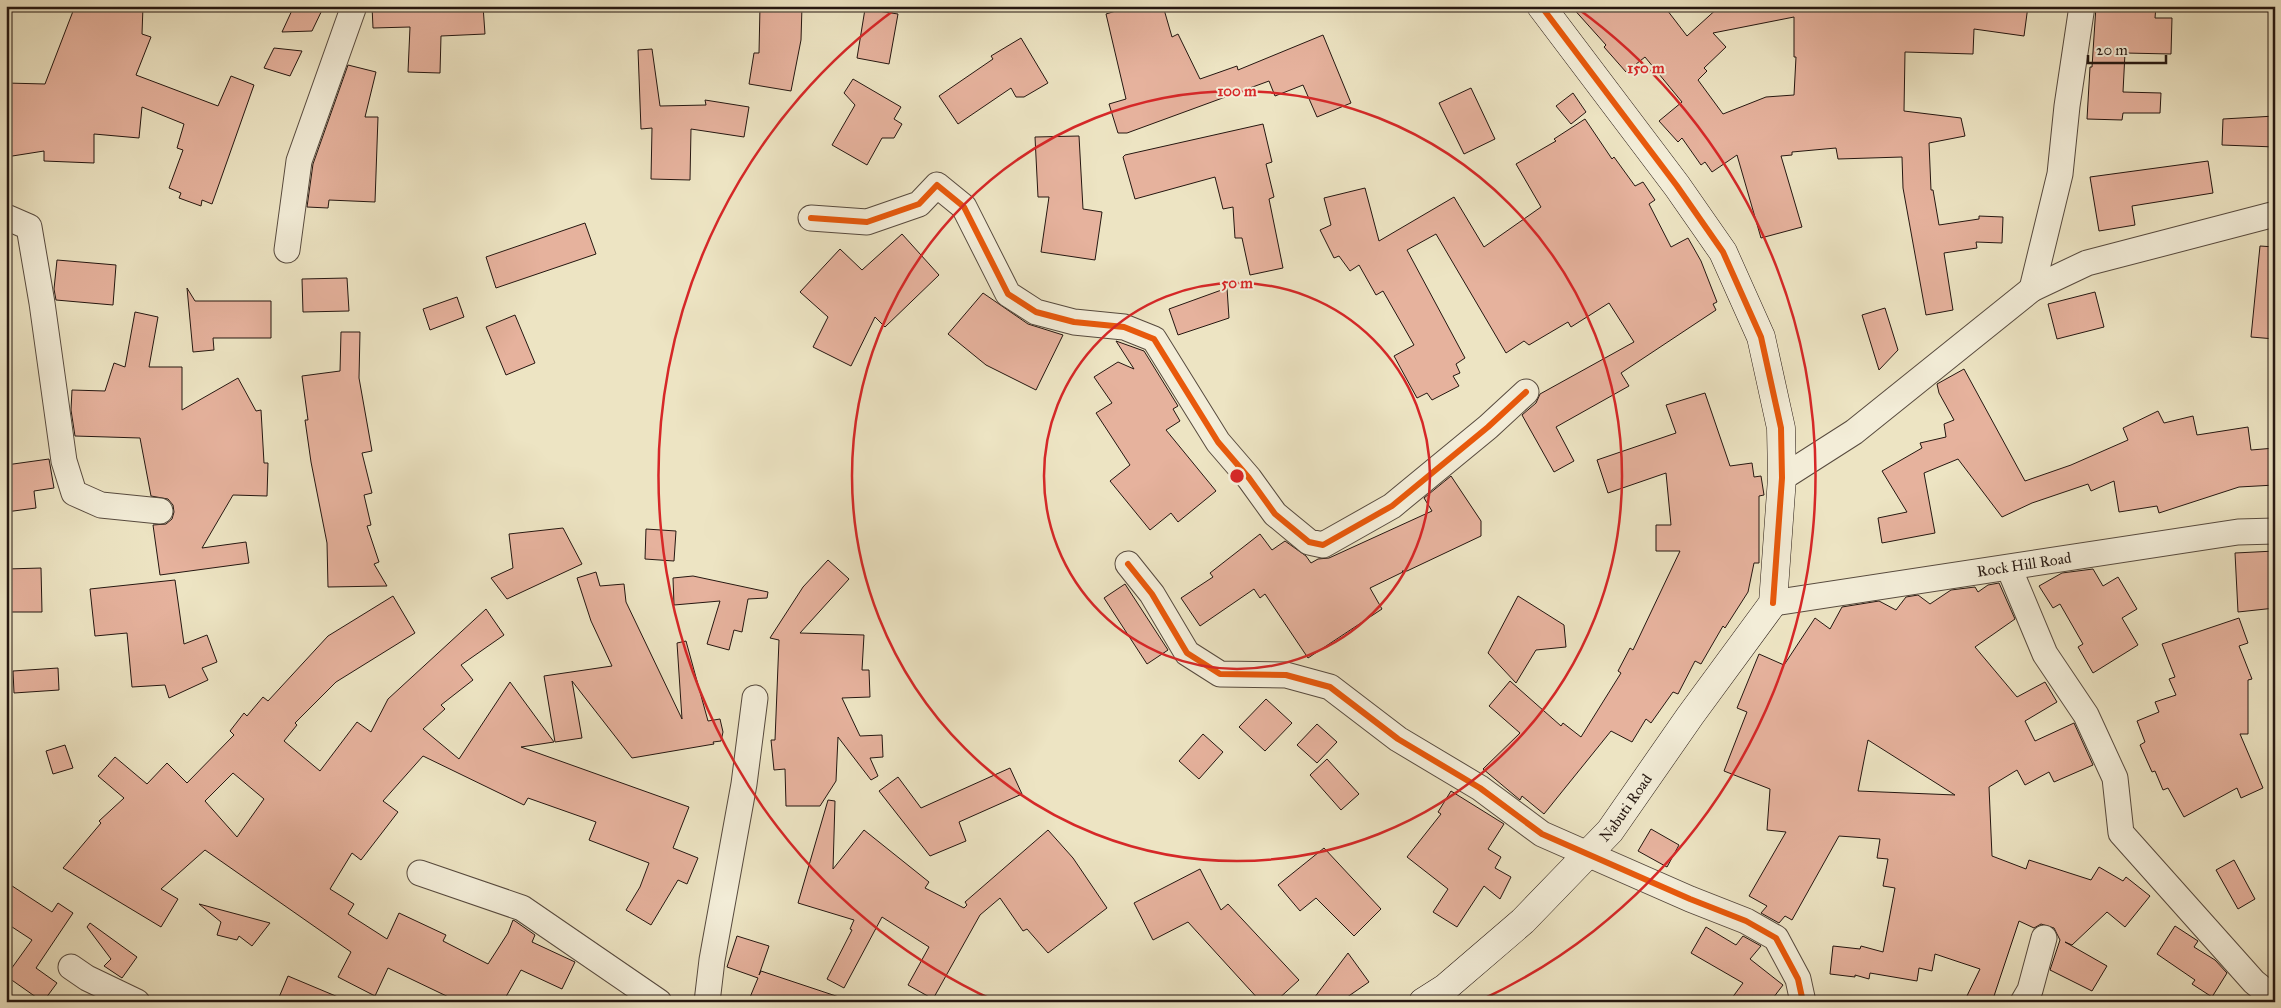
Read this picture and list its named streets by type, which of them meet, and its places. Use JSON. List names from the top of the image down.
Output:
{
  "streets": {
    "street": ["Rock Hill Road", "Nabuti Road"]
  },
  "crossings": [
    ["Rock Hill Road", "Nabuti Road"]
  ],
  "scale_bar": "20 m",
  "rings": ["150 m", "100 m", "50 m"]
}
